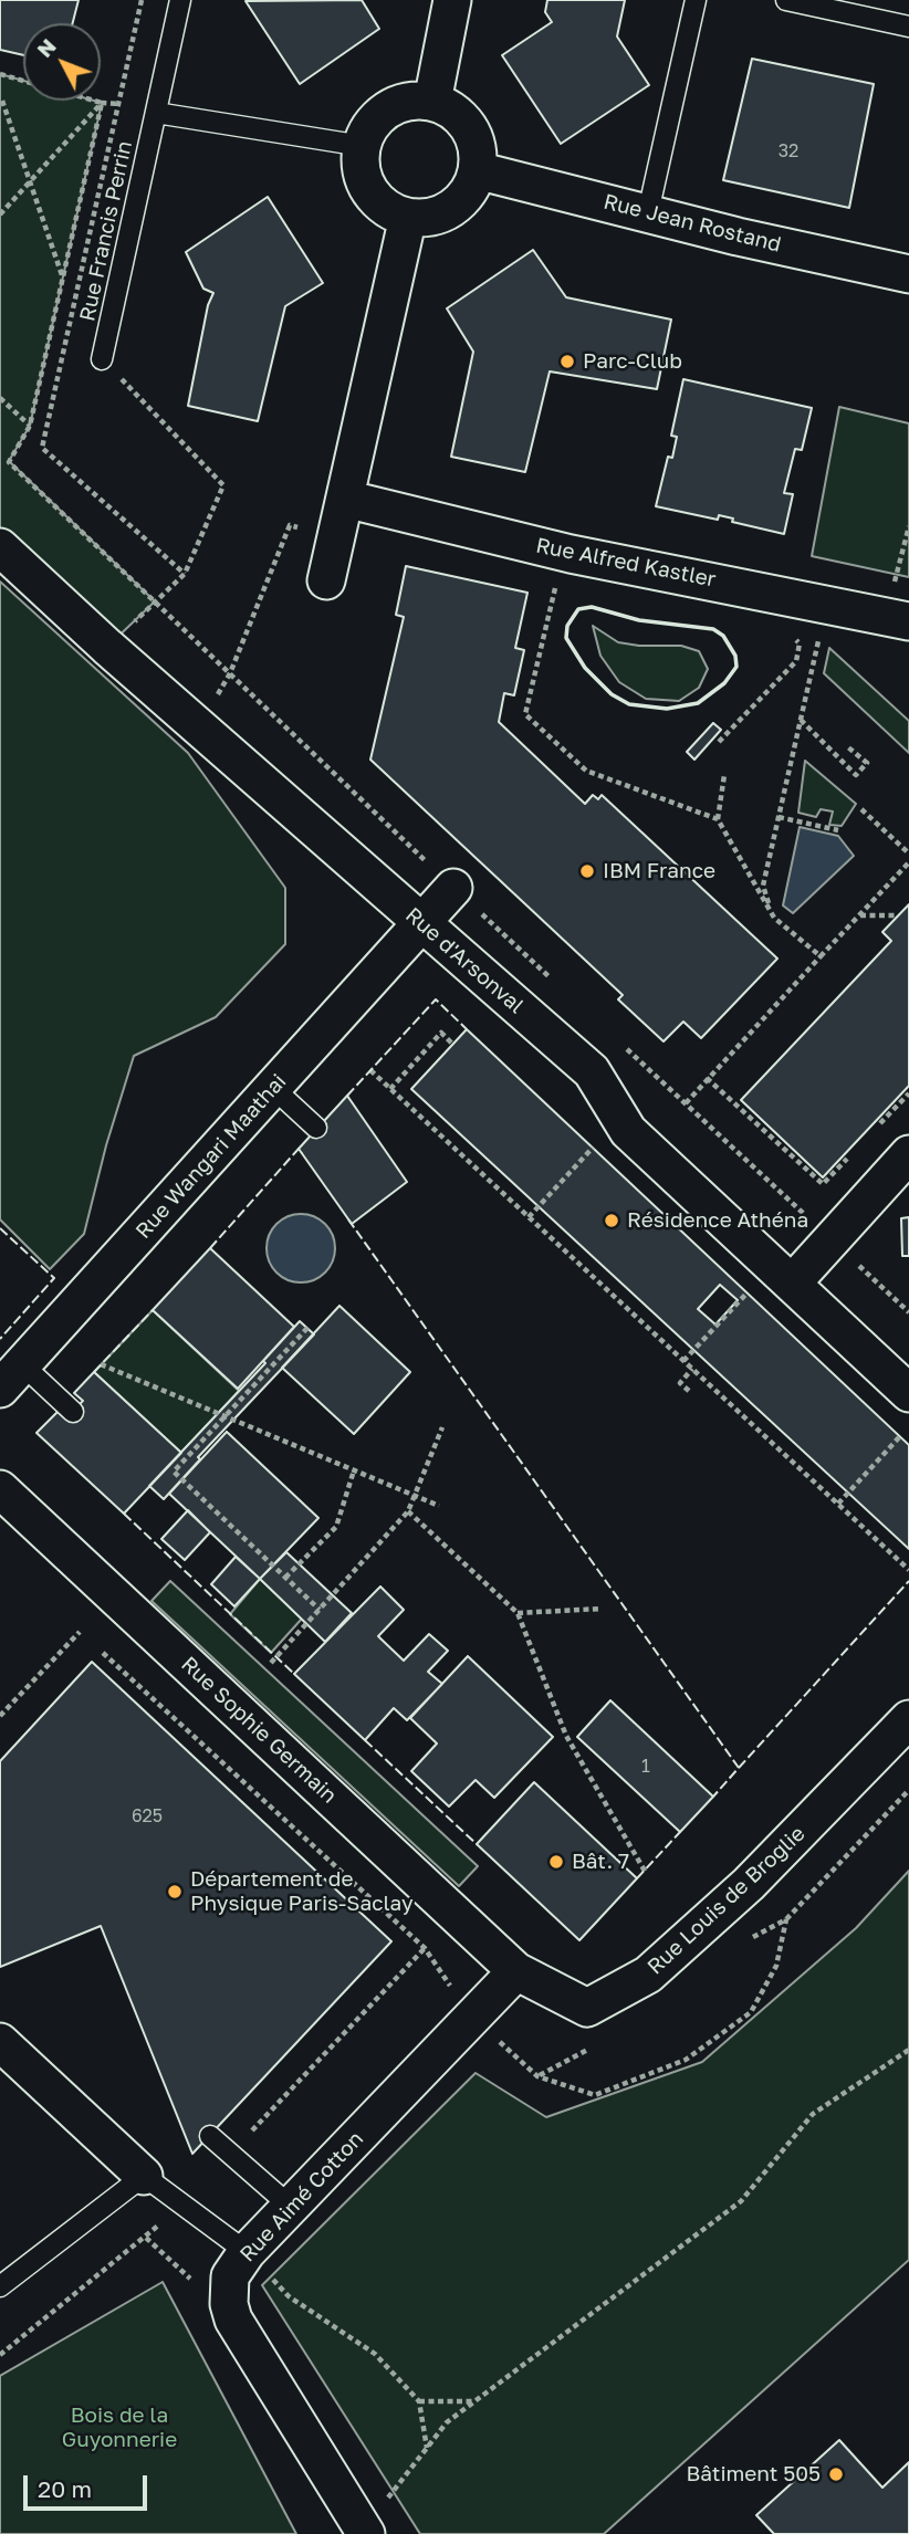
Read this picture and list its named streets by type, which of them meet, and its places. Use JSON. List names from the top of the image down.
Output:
{
  "streets": {
    "street": [
      "Rue Jean Rostand",
      "Rue Alfred Kastler",
      "Rue d'Arsonval",
      "Rue Wangari Maathai",
      "Rue Sophie Germain",
      "Rue Louis de Broglie",
      "Rue Aimé Cotton"
    ],
    "lane": ["Rue Francis Perrin"]
  },
  "crossings": [
    ["Rue d'Arsonval", "Rue Wangari Maathai"],
    ["Rue Sophie Germain", "Rue Louis de Broglie"],
    ["Rue Sophie Germain", "Rue Aimé Cotton"],
    ["Rue Louis de Broglie", "Rue Aimé Cotton"]
  ],
  "parks": ["Bois de la Guyonnerie"],
  "places": [
    "Parc-Club",
    "IBM France",
    "Résidence Athéna",
    "Bât. 7",
    "Département de Physique Paris-Saclay",
    "Bâtiment 505"
  ],
  "house_numbers": ["32", "1", "625"],
  "scale_bar": "20 m",
  "north": "top left"
}
